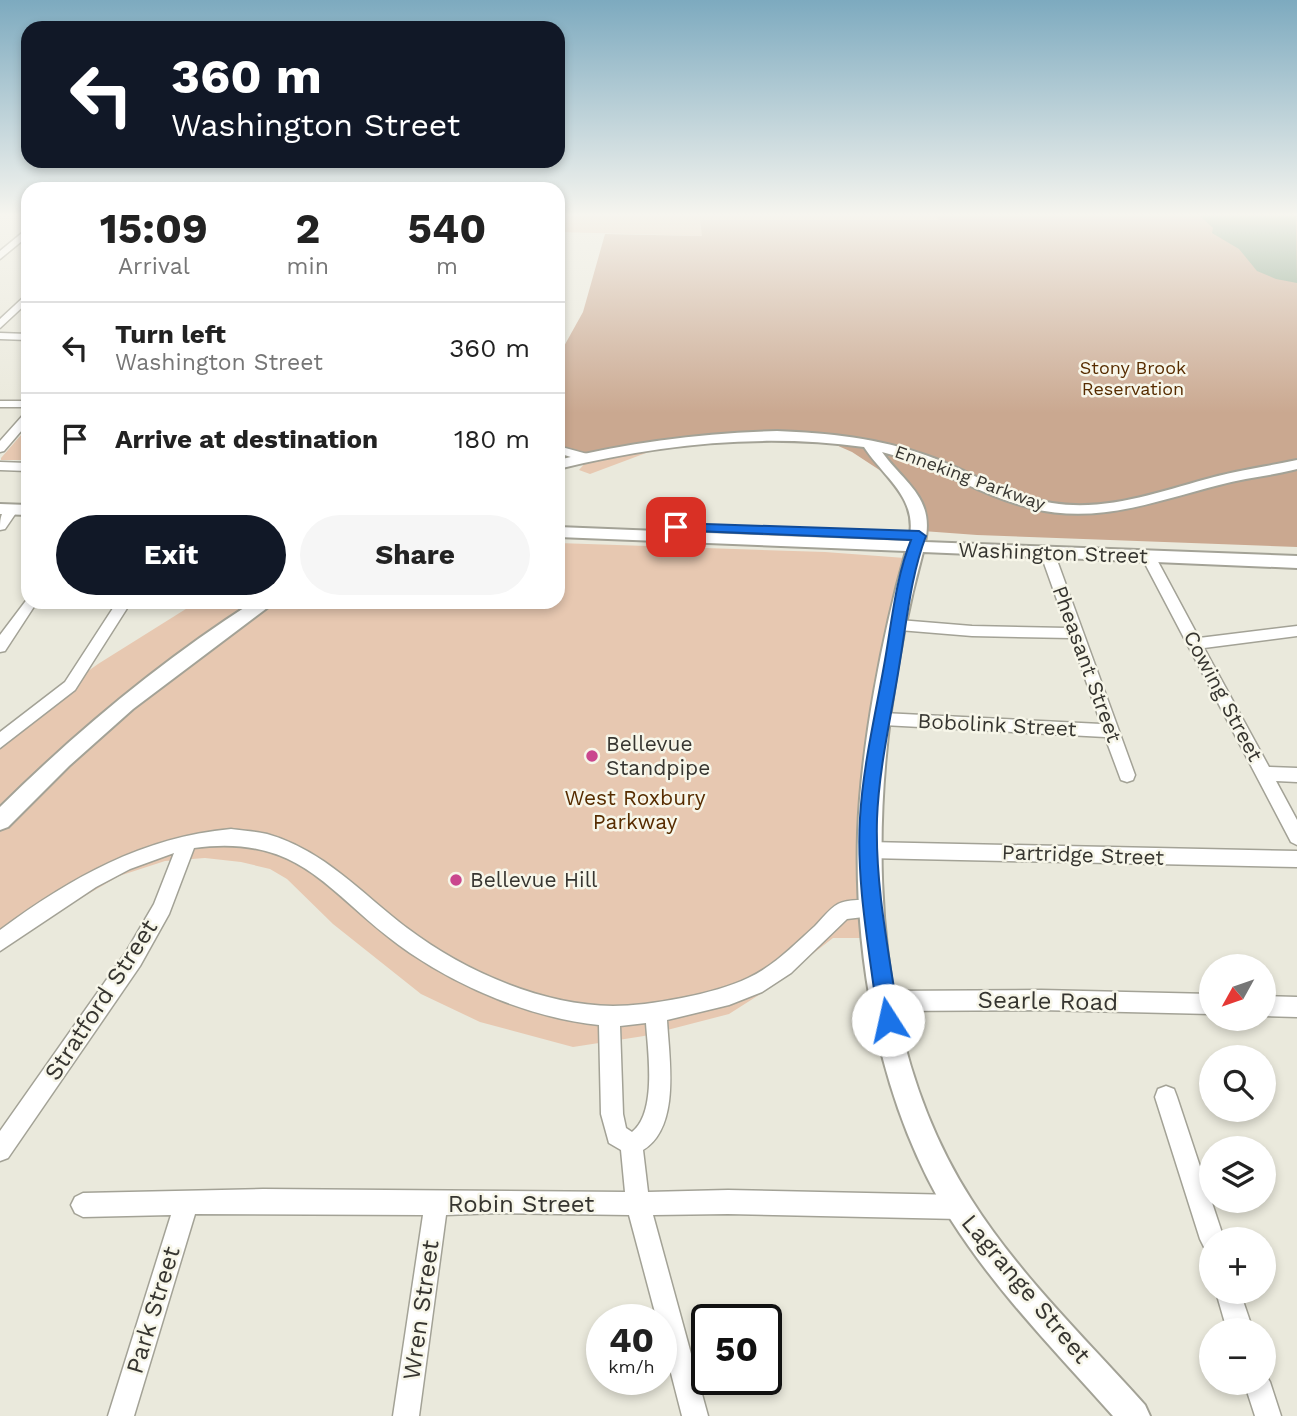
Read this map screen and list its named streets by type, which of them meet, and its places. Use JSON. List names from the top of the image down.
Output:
{
  "streets": {
    "main road": ["Enneking Parkway", "Washington Street", "Lagrange Street"],
    "street": [
      "Pheasant Street",
      "Cowing Street",
      "Bobolink Street",
      "Partridge Street",
      "Stratford Street",
      "Searle Road",
      "Robin Street",
      "Park Street",
      "Wren Street"
    ]
  },
  "crossings": [
    ["Enneking Parkway", "Lagrange Street"],
    ["Washington Street", "Pheasant Street"],
    ["Washington Street", "Cowing Street"],
    ["Washington Street", "Lagrange Street"],
    ["Pheasant Street", "Bobolink Street"],
    ["Bobolink Street", "Lagrange Street"],
    ["Partridge Street", "Lagrange Street"],
    ["Searle Road", "Lagrange Street"],
    ["Robin Street", "Lagrange Street"],
    ["Robin Street", "Park Street"],
    ["Robin Street", "Wren Street"]
  ],
  "parks": ["Stony Brook Reservation", "West Roxbury Parkway"],
  "places": ["Bellevue Standpipe", "Bellevue Hill"],
  "north": "bottom left",
  "page": {
    "turn": ["360 m", "Washington Street"],
    "eta": [
      "15:09",
      "Arrival",
      "2",
      "min",
      "540",
      "m"
    ],
    "list": [
      {
        "name": "Turn left",
        "note": "Washington Street",
        "value": "360 m"
      },
      {
        "name": "Arrive at destination",
        "value": "180 m"
      }
    ],
    "buttons": ["Exit", "Share"],
    "map_buttons": ["+", "−"],
    "speed": "40 km/h",
    "limit": "50"
  }
}
